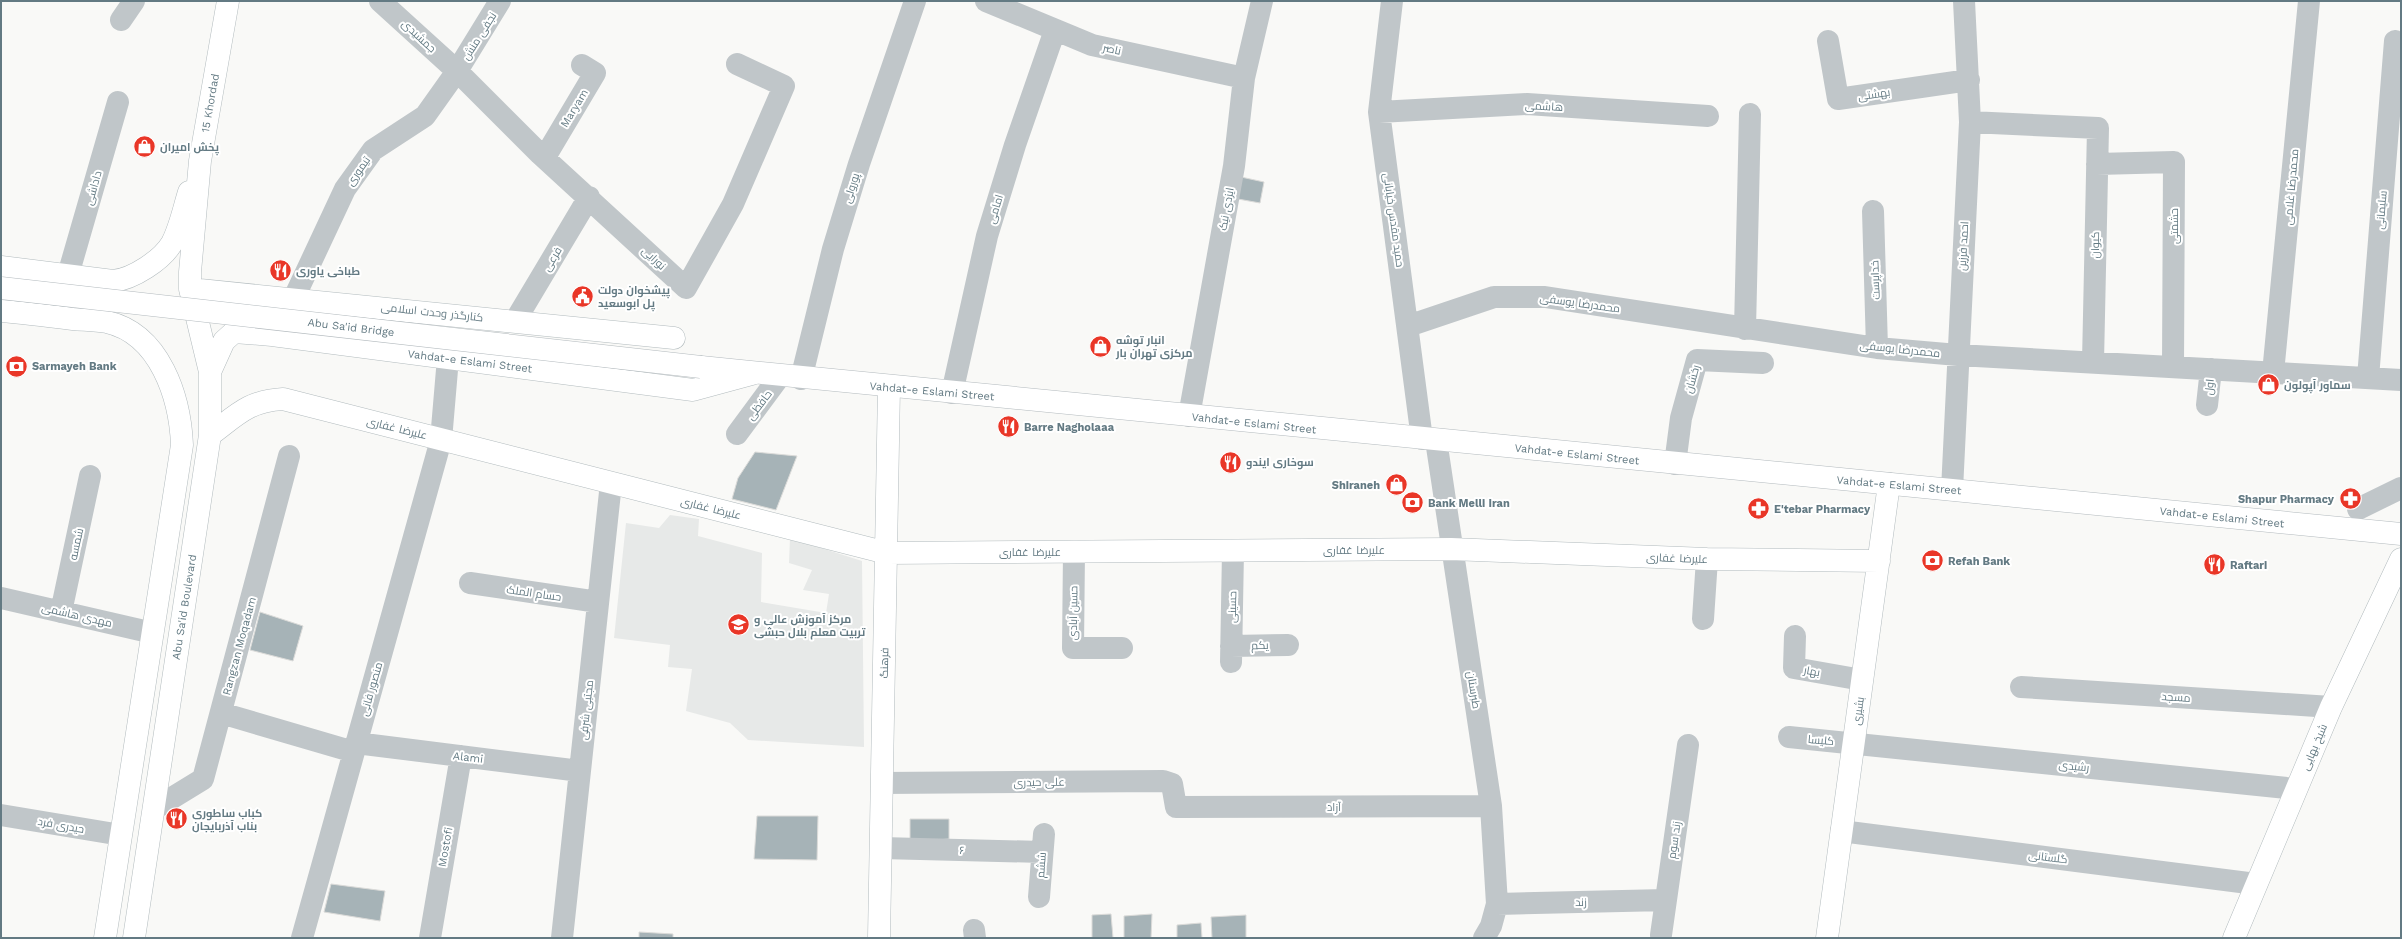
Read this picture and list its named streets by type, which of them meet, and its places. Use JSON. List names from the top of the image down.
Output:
{
  "streets": {
    "main road": [
      "15 Khordad",
      "کنارگذر وحدت اسلامی",
      "Abu Sa'id Bridge",
      "Vahdat-e Eslami Street",
      "علیرضا غفاری",
      "Abu Sa'id Boulevard",
      "فرهنگ",
      "بشیری",
      "شیخ بهایی"
    ],
    "street": [
      "جمشیدی",
      "نجفی منش",
      "ناصر",
      "بهشتی",
      "هاشمی",
      "Maryam",
      "تیموری",
      "محمدرضا غلامی",
      "داداشی",
      "پورولی",
      "امامی",
      "ایزدی نیک",
      "سلیمانی",
      "حمید مقدس خیابانی",
      "حشمتی",
      "کیوان",
      "احمد فرزین",
      "نورایی",
      "فرعی",
      "خداپرست",
      "محمدرضا یوسفی",
      "رخشان",
      "اول",
      "حافظی",
      "شمسه",
      "حسام الملک",
      "حسینی",
      "حسین آبادی",
      "مهدی هاشمی",
      "یکم",
      "Rangzan Moqadam",
      "بهار",
      "منصور فانی",
      "طبرستان",
      "مسجد",
      "مجتبی شرفی",
      "کلیسا",
      "Alami",
      "رشیدی",
      "علی حیدری",
      "آزاد",
      "حیدری فرد",
      "زند سوم",
      "Mostofi",
      "۶",
      "گلستانی",
      "ششم",
      "زند"
    ]
  },
  "crossings": [
    ["جمشیدی", "نجفی منش"],
    ["جمشیدی", "تیموری"],
    ["جمشیدی", "نورایی"],
    ["نجفی منش", "تیموری"],
    ["نجفی منش", "نورایی"],
    ["ناصر", "امامی"],
    ["ناصر", "ایزدی نیک"],
    ["بهشتی", "احمد فرزین"],
    ["15 Khordad", "کنارگذر وحدت اسلامی"],
    ["15 Khordad", "Abu Sa'id Boulevard"],
    ["هاشمی", "حمید مقدس خیابانی"],
    ["Maryam", "نورایی"],
    ["تیموری", "نورایی"],
    ["تیموری", "کنارگذر وحدت اسلامی"],
    ["محمدرضا غلامی", "محمدرضا یوسفی"],
    ["پورولی", "Vahdat-e Eslami Street"],
    ["امامی", "Vahdat-e Eslami Street"],
    ["ایزدی نیک", "Vahdat-e Eslami Street"],
    ["سلیمانی", "محمدرضا یوسفی"],
    ["حمید مقدس خیابانی", "محمدرضا یوسفی"],
    ["حمید مقدس خیابانی", "Vahdat-e Eslami Street"],
    ["حمید مقدس خیابانی", "طبرستان"],
    ["حشمتی", "کیوان"],
    ["حشمتی", "محمدرضا یوسفی"],
    ["کیوان", "احمد فرزین"],
    ["کیوان", "محمدرضا یوسفی"],
    ["احمد فرزین", "محمدرضا یوسفی"],
    ["احمد فرزین", "Vahdat-e Eslami Street"],
    ["نورایی", "فرعی"],
    ["فرعی", "کنارگذر وحدت اسلامی"],
    ["خداپرست", "محمدرضا یوسفی"],
    ["محمدرضا یوسفی", "اول"],
    ["کنارگذر وحدت اسلامی", "Abu Sa'id Boulevard"],
    ["Abu Sa'id Bridge", "Vahdat-e Eslami Street"],
    ["Vahdat-e Eslami Street", "رخشان"],
    ["Vahdat-e Eslami Street", "حافظی"],
    ["Vahdat-e Eslami Street", "فرهنگ"],
    ["Vahdat-e Eslami Street", "منصور فانی"],
    ["Vahdat-e Eslami Street", "طبرستان"],
    ["Vahdat-e Eslami Street", "بشیری"],
    ["علیرضا غفاری", "Abu Sa'id Boulevard"],
    ["علیرضا غفاری", "حسینی"],
    ["علیرضا غفاری", "حسین آبادی"],
    ["علیرضا غفاری", "فرهنگ"],
    ["علیرضا غفاری", "منصور فانی"],
    ["علیرضا غفاری", "طبرستان"],
    ["علیرضا غفاری", "مجتبی شرفی"],
    ["علیرضا غفاری", "بشیری"],
    ["شمسه", "مهدی هاشمی"],
    ["حسام الملک", "مجتبی شرفی"],
    ["Abu Sa'id Boulevard", "Rangzan Moqadam"],
    ["حسینی", "یکم"],
    ["Rangzan Moqadam", "Alami"],
    ["فرهنگ", "علی حیدری"],
    ["فرهنگ", "۶"],
    ["بهار", "بشیری"],
    ["منصور فانی", "Alami"],
    ["طبرستان", "آزاد"],
    ["طبرستان", "زند"],
    ["مسجد", "شیخ بهایی"],
    ["مجتبی شرفی", "Alami"],
    ["بشیری", "کلیسا"],
    ["بشیری", "رشیدی"],
    ["بشیری", "گلستانی"],
    ["کلیسا", "رشیدی"],
    ["شیخ بهایی", "رشیدی"],
    ["شیخ بهایی", "گلستانی"],
    ["Alami", "Mostofi"],
    ["علی حیدری", "آزاد"],
    ["زند سوم", "زند"],
    ["۶", "ششم"]
  ],
  "places": {
    "shop": [
      "پخش امیران",
      "انبار توشه مرکزی تهران بار",
      "سماور آپولون",
      "Shiraneh"
    ],
    "restaurant": [
      "طباخی یاوری",
      "Barre Nagholaaa",
      "سوخاری ایندو",
      "Raftari",
      "کباب ساطوری بناب آذربایجان"
    ],
    "public building": ["پیشخوان دولت پل ابوسعید"],
    "bank": ["Sarmayeh Bank", "Bank Melli Iran", "Refah Bank"],
    "pharmacy": ["Shapur Pharmacy", "E'tebar Pharmacy"],
    "school or university": ["مرکز آموزش عالی و تربیت معلم بلال حبشی"]
  }
}
